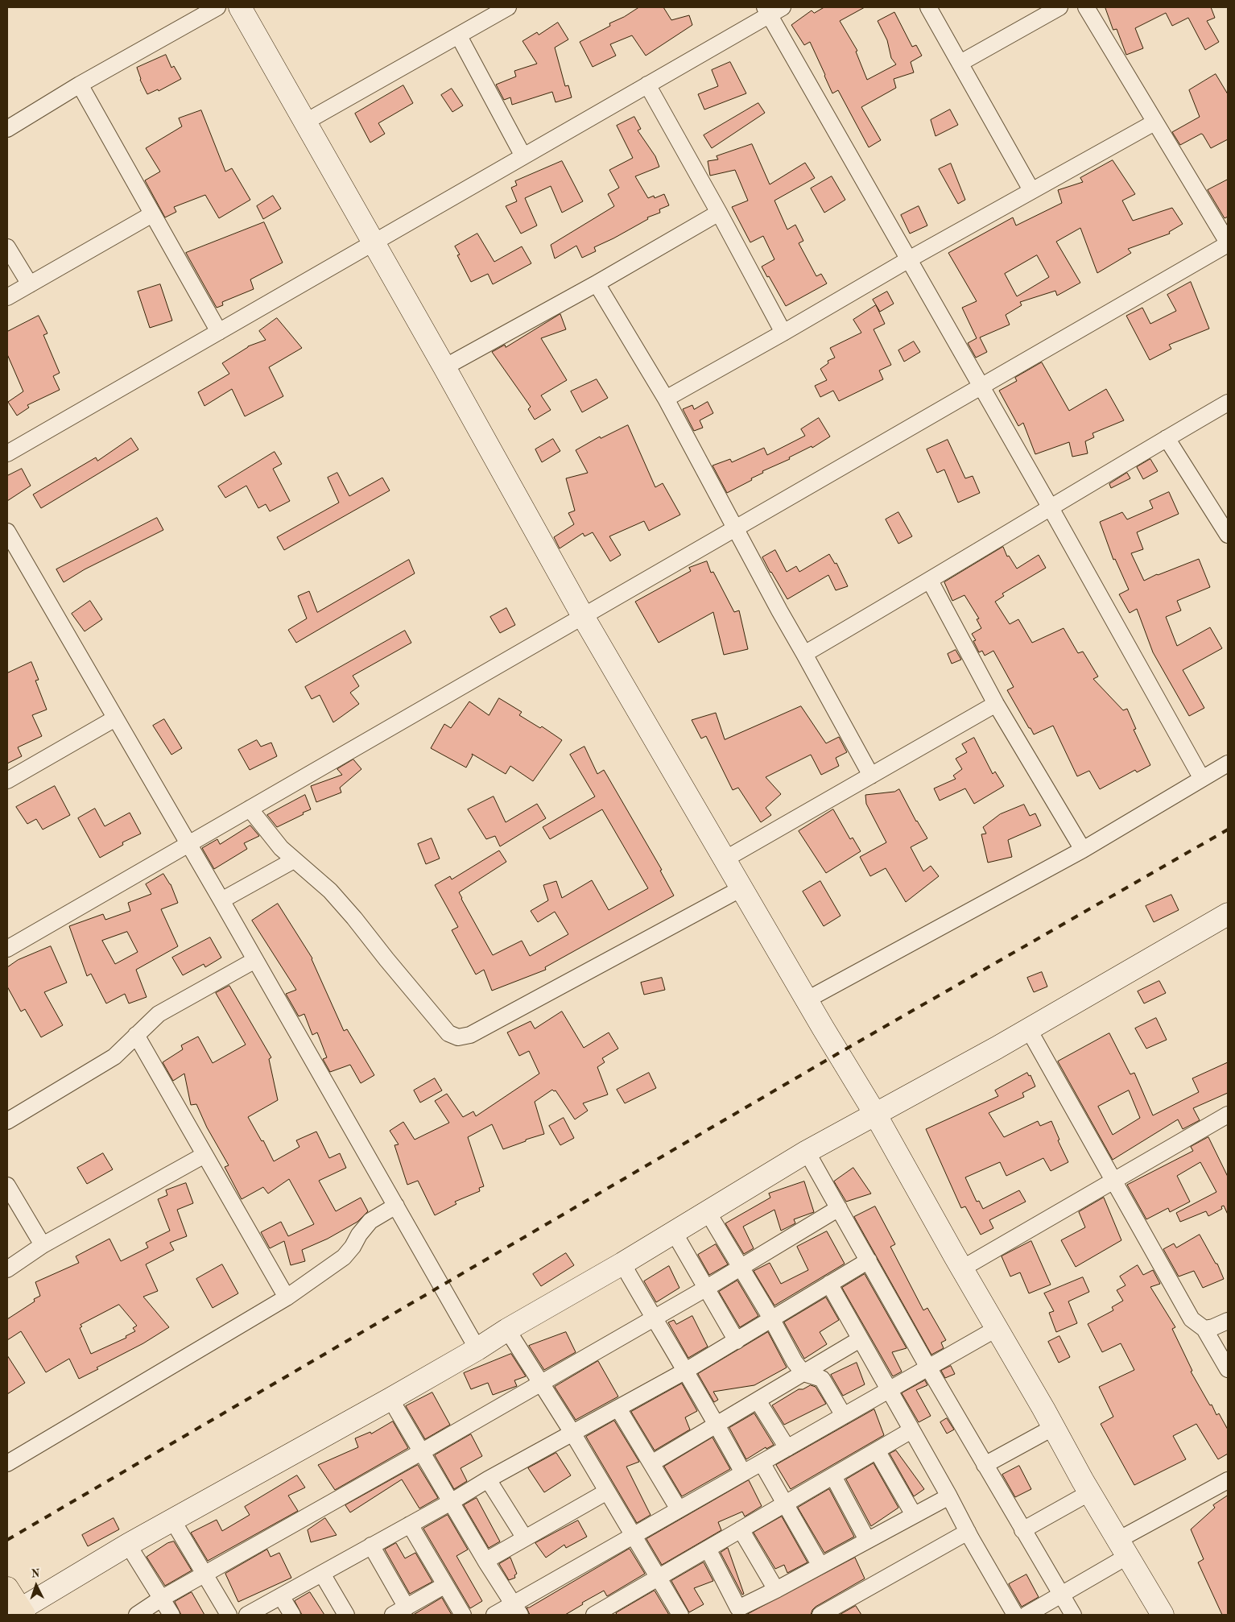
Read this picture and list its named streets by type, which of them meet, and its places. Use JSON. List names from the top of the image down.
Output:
{
  "north": "top"
}
